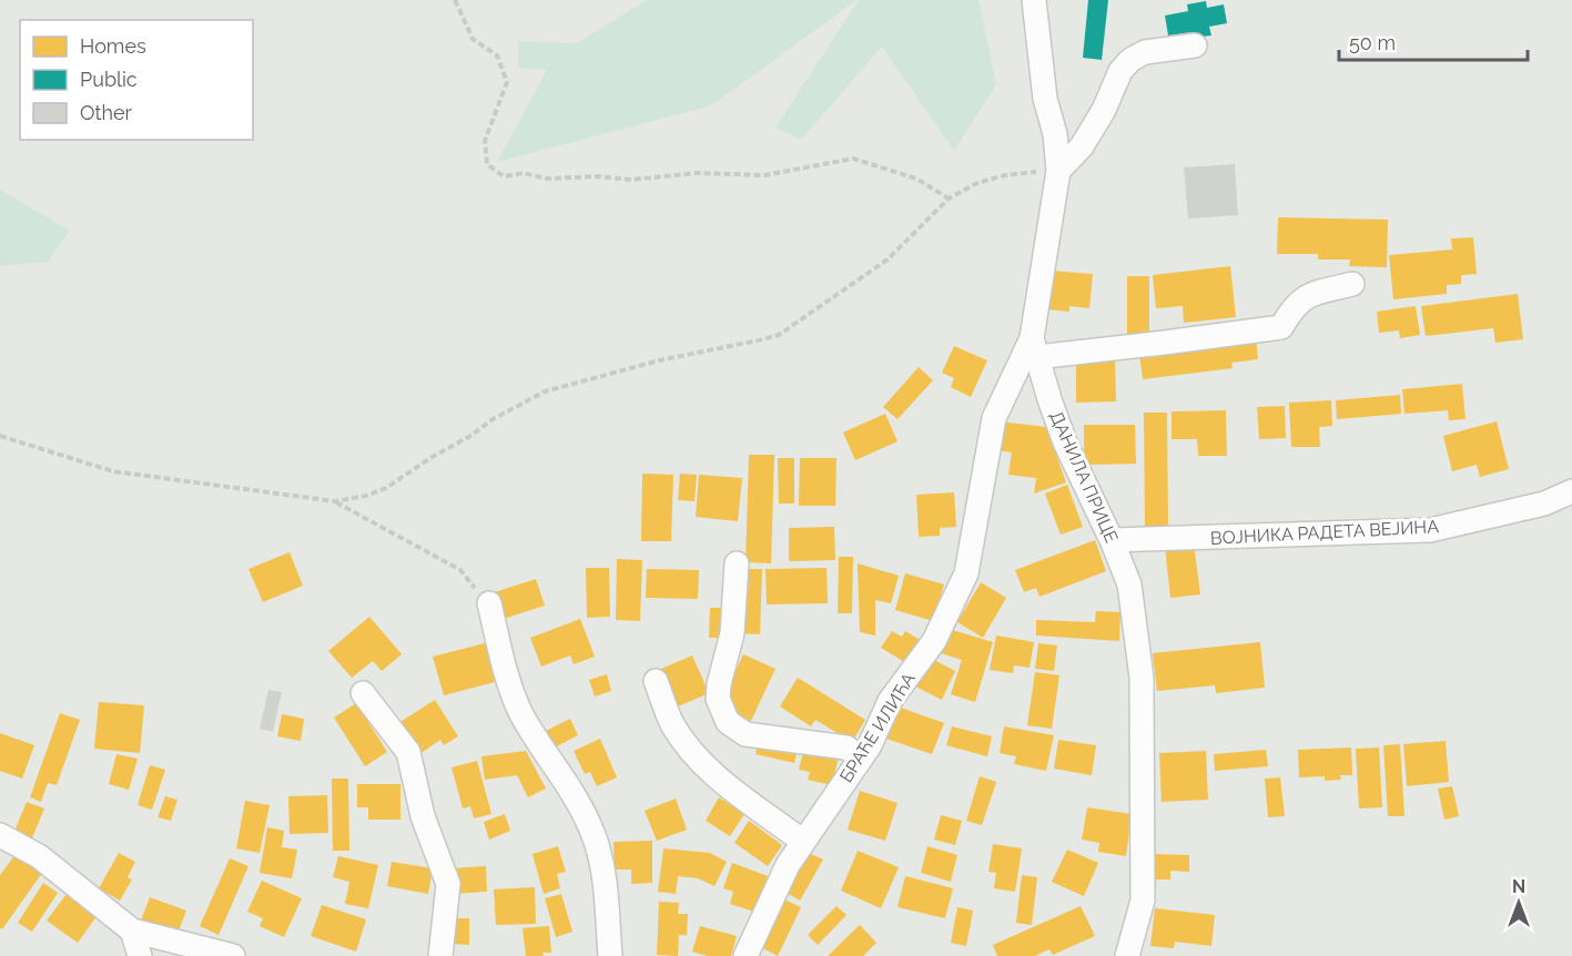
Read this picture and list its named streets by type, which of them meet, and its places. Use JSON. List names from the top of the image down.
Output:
{
  "streets": {
    "street": ["ДАНИЛА ПРИЦЕ", "ВОЈНИКА РАДЕТА ВЕЈИНА", "БРАЋЕ ИЛИЋА"]
  },
  "crossings": [
    ["ДАНИЛА ПРИЦЕ", "ВОЈНИКА РАДЕТА ВЕЈИНА"],
    ["ДАНИЛА ПРИЦЕ", "БРАЋЕ ИЛИЋА"]
  ],
  "legend": ["Homes", "Public", "Other"],
  "scale_bar": "50 m",
  "north": "top"
}
